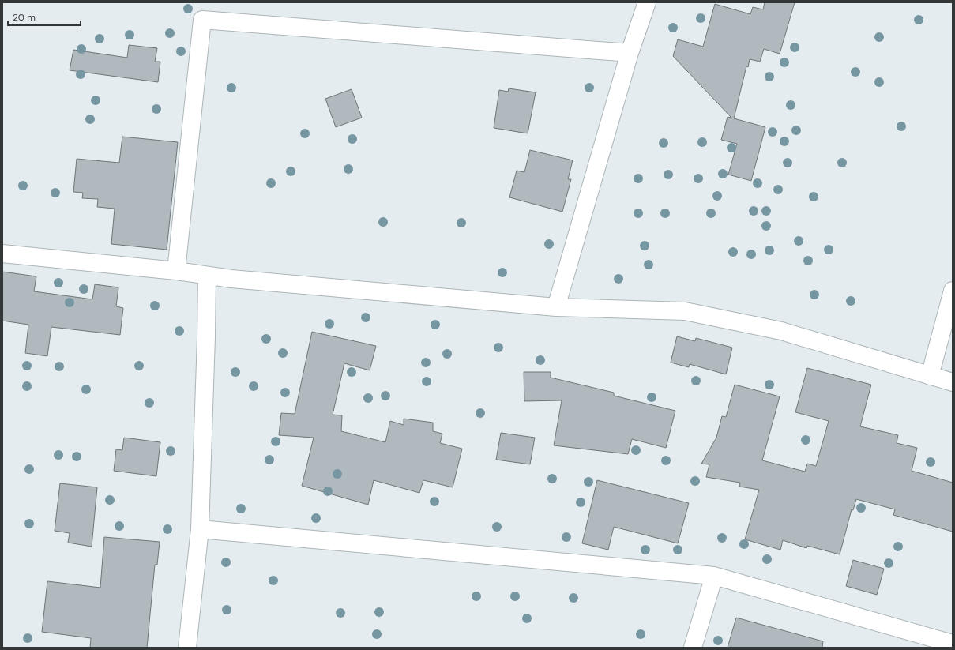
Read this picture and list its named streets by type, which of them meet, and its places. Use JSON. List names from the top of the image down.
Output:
{
  "scale_bar": "20 m"
}
